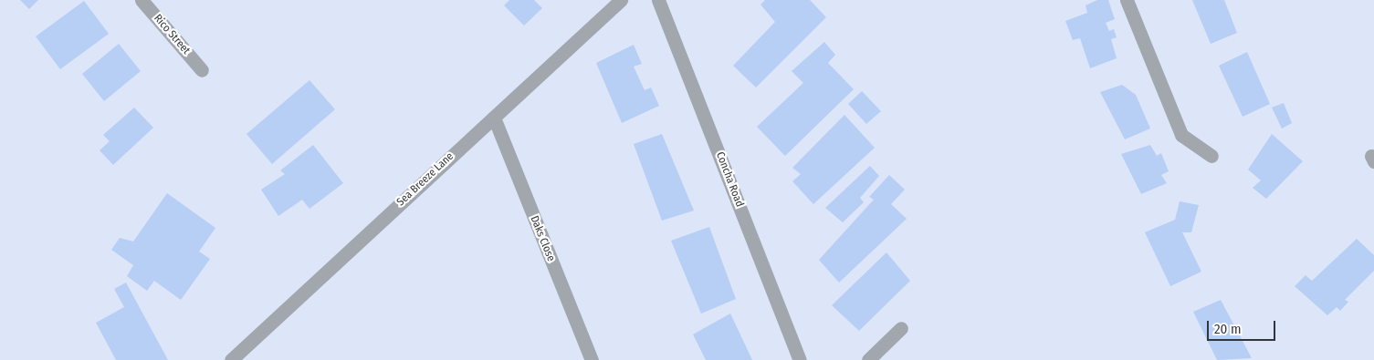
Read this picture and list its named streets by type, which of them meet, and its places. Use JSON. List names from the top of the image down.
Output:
{
  "streets": {
    "street": [
      "Rico Street",
      "Sea Breeze Lane",
      "Concha Road",
      "Daks Close"
    ]
  },
  "crossings": [
    ["Sea Breeze Lane", "Daks Close"]
  ],
  "scale_bar": "20 m"
}
